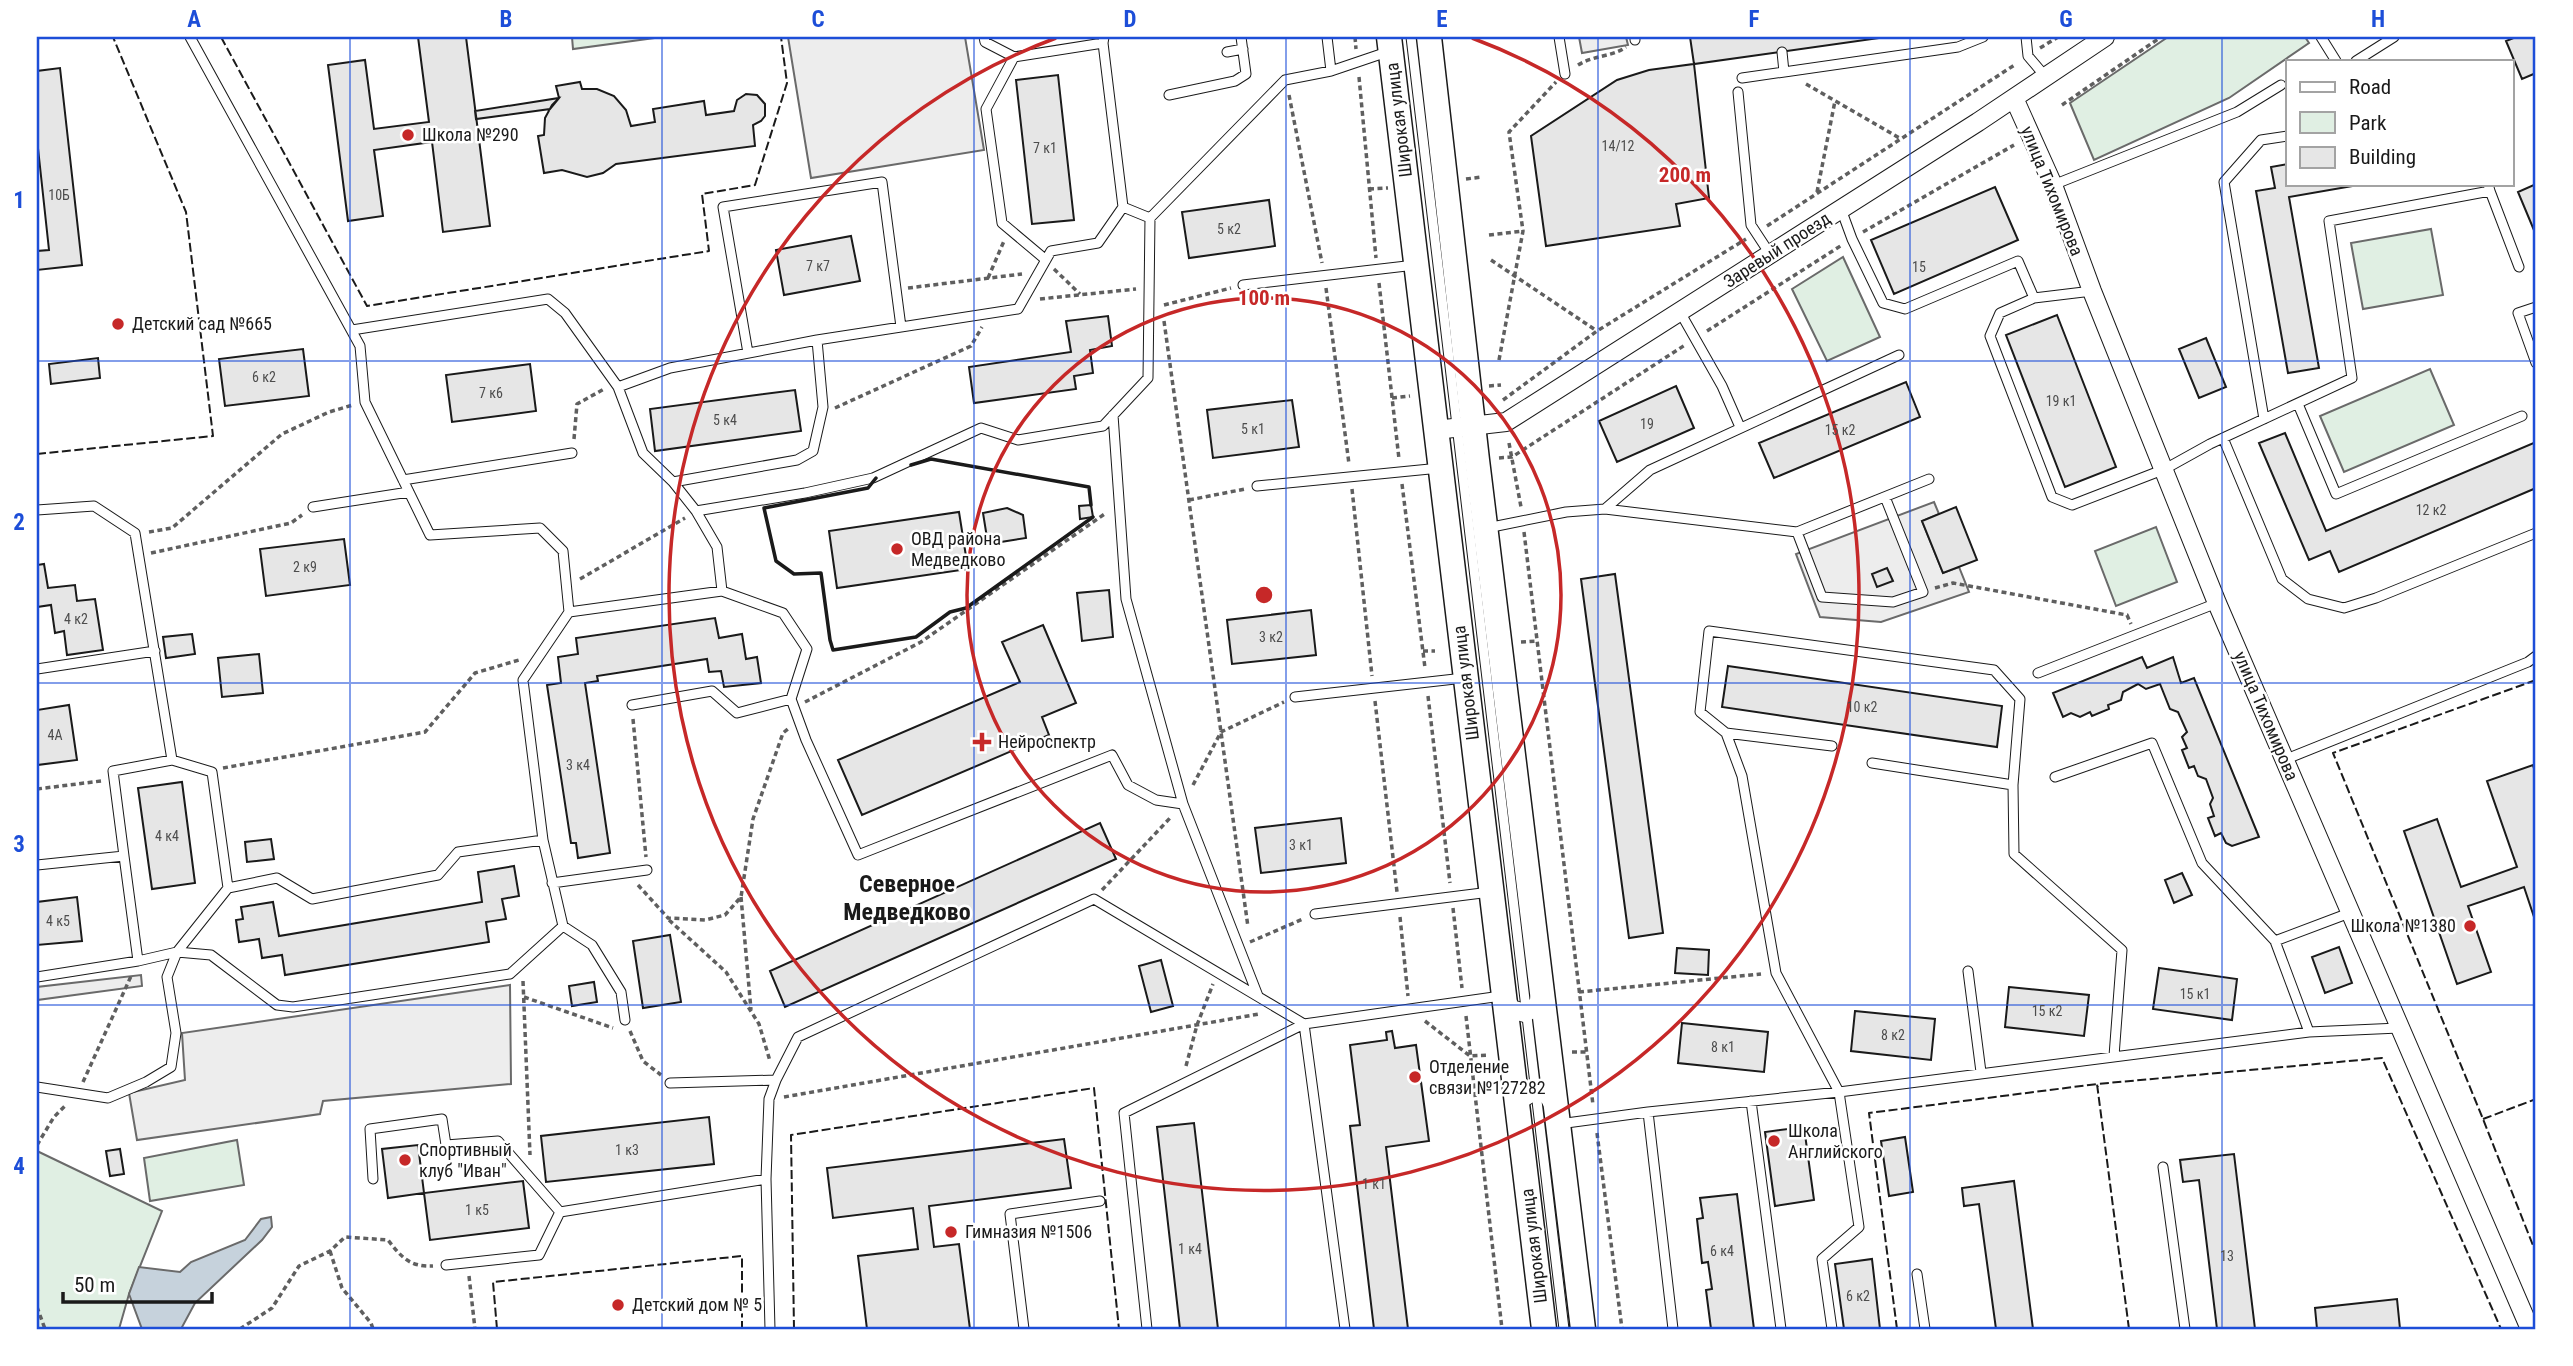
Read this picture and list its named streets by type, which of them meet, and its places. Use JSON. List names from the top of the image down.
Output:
{
  "streets": {
    "main road": ["Широкая улица"],
    "street": ["улица Тихомирова", "Заревый проезд"]
  },
  "crossings": [
    ["Широкая улица", "Заревый проезд"],
    ["улица Тихомирова", "Заревый проезд"]
  ],
  "districts": ["Северное Медведково"],
  "places": {
    "other": [
      "Школа №290",
      "Детский сад №665",
      "ОВД района Медведково",
      "Школа №1380",
      "Отделение связи №127282",
      "Школа Английского",
      "Спортивный клуб \"Иван\"",
      "Гимназия №1506",
      "Детский дом № 5"
    ],
    "health": ["Нейроcпектр"]
  },
  "house_numbers": [
    "14/12",
    "7 к1",
    "10Б",
    "5 к2",
    "7 к7",
    "15",
    "6 к2",
    "7 к6",
    "19 к1",
    "5 к4",
    "19",
    "5 к1",
    "15 к2",
    "12 к2",
    "2 к9",
    "4 к2",
    "3 к2",
    "10 к2",
    "4А",
    "3 к4",
    "4 к4",
    "3 к1",
    "4 к5",
    "15 к1",
    "15 к2",
    "8 к2",
    "8 к1",
    "1 к3",
    "1 к1",
    "1 к5",
    "1 к4",
    "6 к4",
    "13",
    "6 к2"
  ],
  "legend": ["Road", "Park", "Building"],
  "scale_bar": "50 m",
  "grid": {
    "columns": [
      "A",
      "B",
      "C",
      "D",
      "E",
      "F",
      "G",
      "H"
    ],
    "rows": [
      "1",
      "2",
      "3",
      "4"
    ]
  },
  "rings": ["200 m", "100 m"]
}
